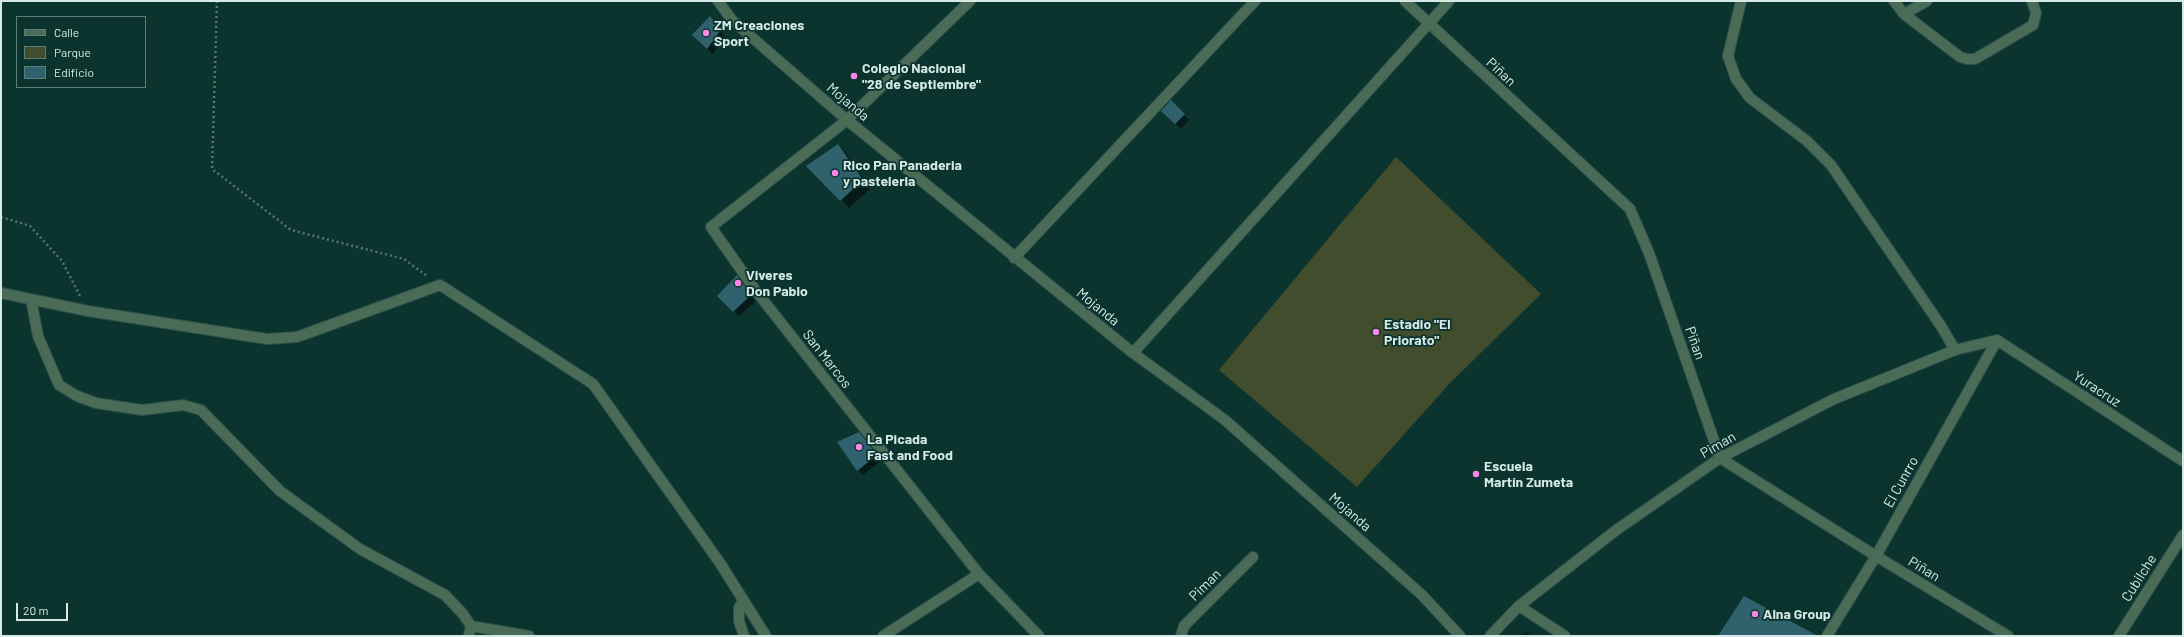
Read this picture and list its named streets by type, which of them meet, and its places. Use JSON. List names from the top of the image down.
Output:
{
  "streets": {
    "street": [
      "Piñan",
      "Mojanda",
      "San Marcos",
      "Yuracruz",
      "Piman",
      "El Cunrro",
      "Cubilche"
    ]
  },
  "crossings": [
    ["Piñan", "Piman"],
    ["Piñan", "El Cunrro"],
    ["Mojanda", "San Marcos"],
    ["Yuracruz", "Piman"],
    ["Yuracruz", "El Cunrro"],
    ["Piman", "El Cunrro"]
  ],
  "places": [
    "ZM Creaciones Sport",
    "Colegio Nacional \"28 de Septiembre\"",
    "Rico Pan Panaderia y pasteleria",
    "Viveres Don Pablo",
    "Estadio \"El Priorato\"",
    "La Picada Fast and Food",
    "Escuela Martín Zumeta",
    "Alna Group"
  ],
  "legend": ["Calle", "Parque", "Edificio"],
  "scale_bar": "20 m"
}
